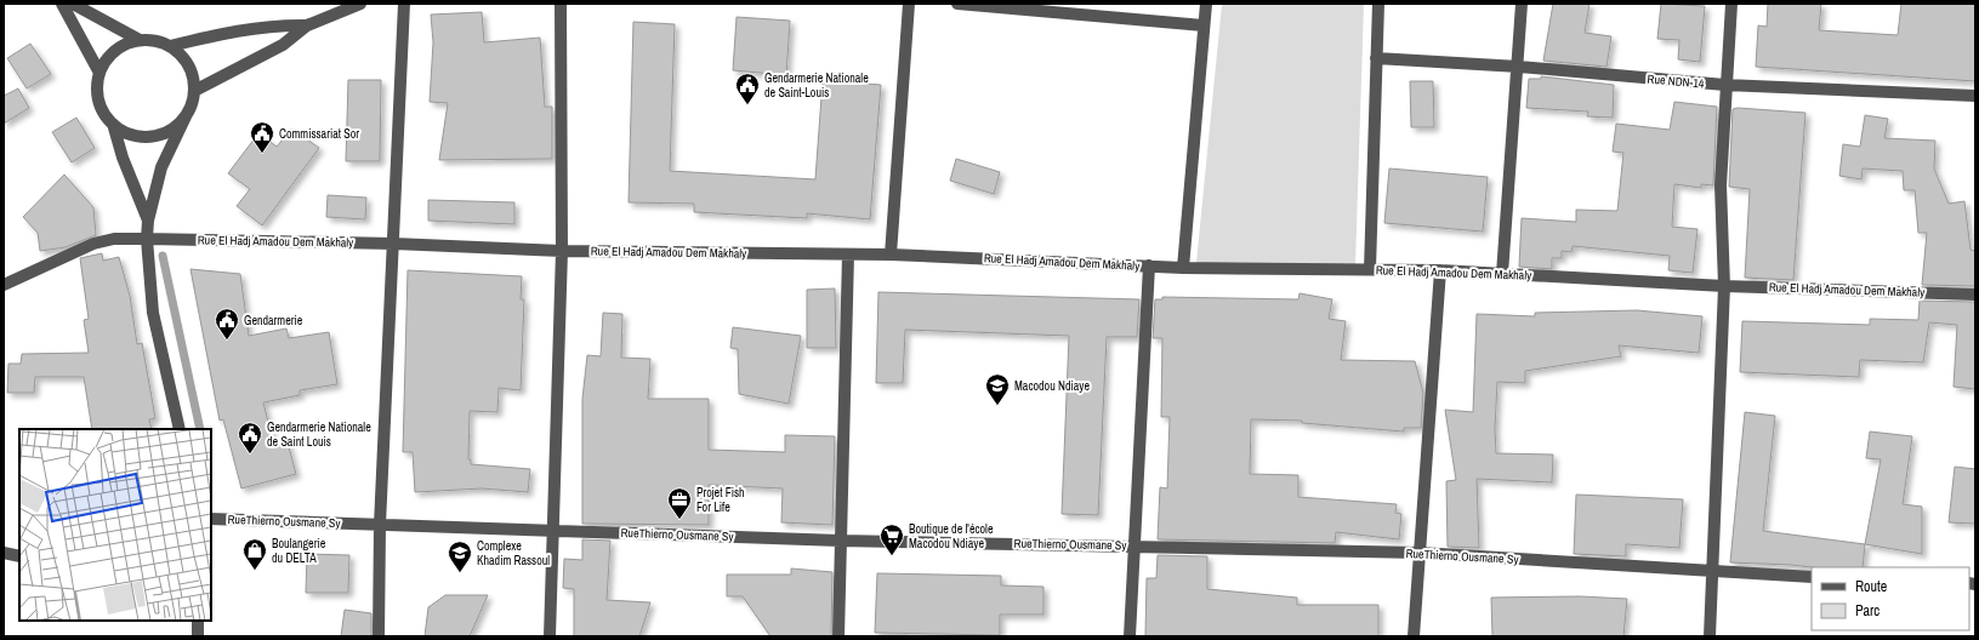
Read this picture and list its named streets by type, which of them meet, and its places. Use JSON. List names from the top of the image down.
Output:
{
  "streets": {
    "street": ["Rue NDN-14", "Rue El Hadj Amadou Dem Makhaly", "RueThierno Ousmane Sy"]
  },
  "places": {
    "public building": [
      "Gendarmerie Nationale de Saint-Louis",
      "Commissariat Sor",
      "Gendarmerie",
      "Gendarmerie Nationale de Saint Louis"
    ],
    "school or university": ["Macodou Ndiaye", "Complexe Khadim Rassoul"],
    "office": ["Projet Fish For Life"],
    "supermarket": ["Boutique de l'école Macodou Ndiaye"],
    "shop": ["Boulangerie du DELTA"]
  },
  "legend": ["Route", "Parc"]
}
